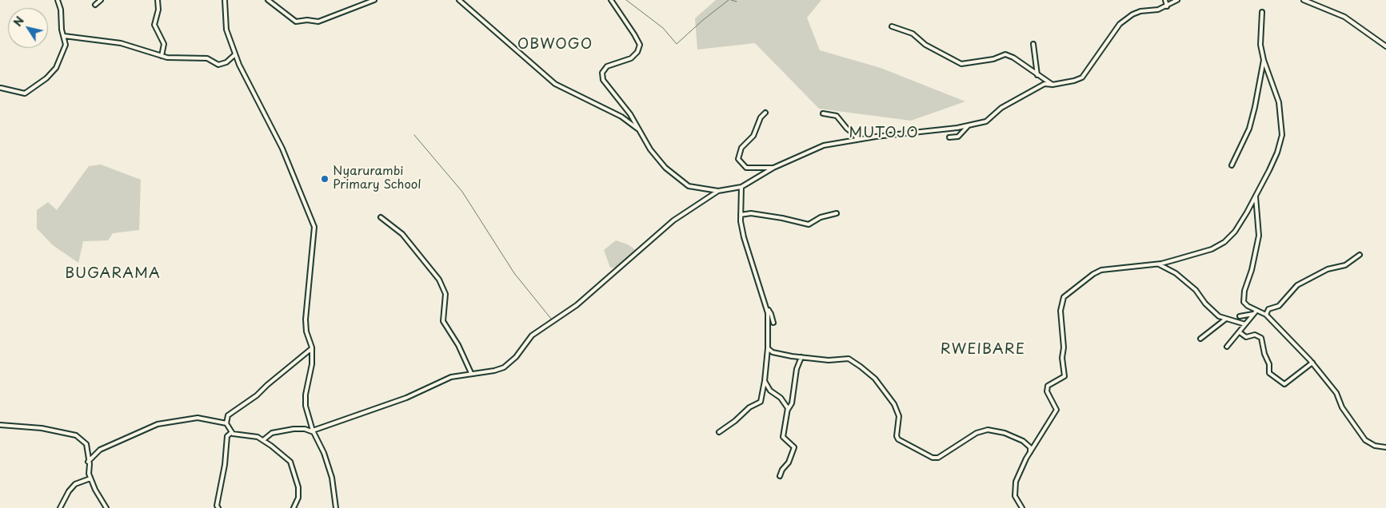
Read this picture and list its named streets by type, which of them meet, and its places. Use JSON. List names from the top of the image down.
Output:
{
  "districts": [
    "OBWOGO",
    "MUTOJO",
    "BUGARAMA",
    "RWEIBARE"
  ],
  "places": ["Nyarurambi Primary School"],
  "north": "top left"
}
